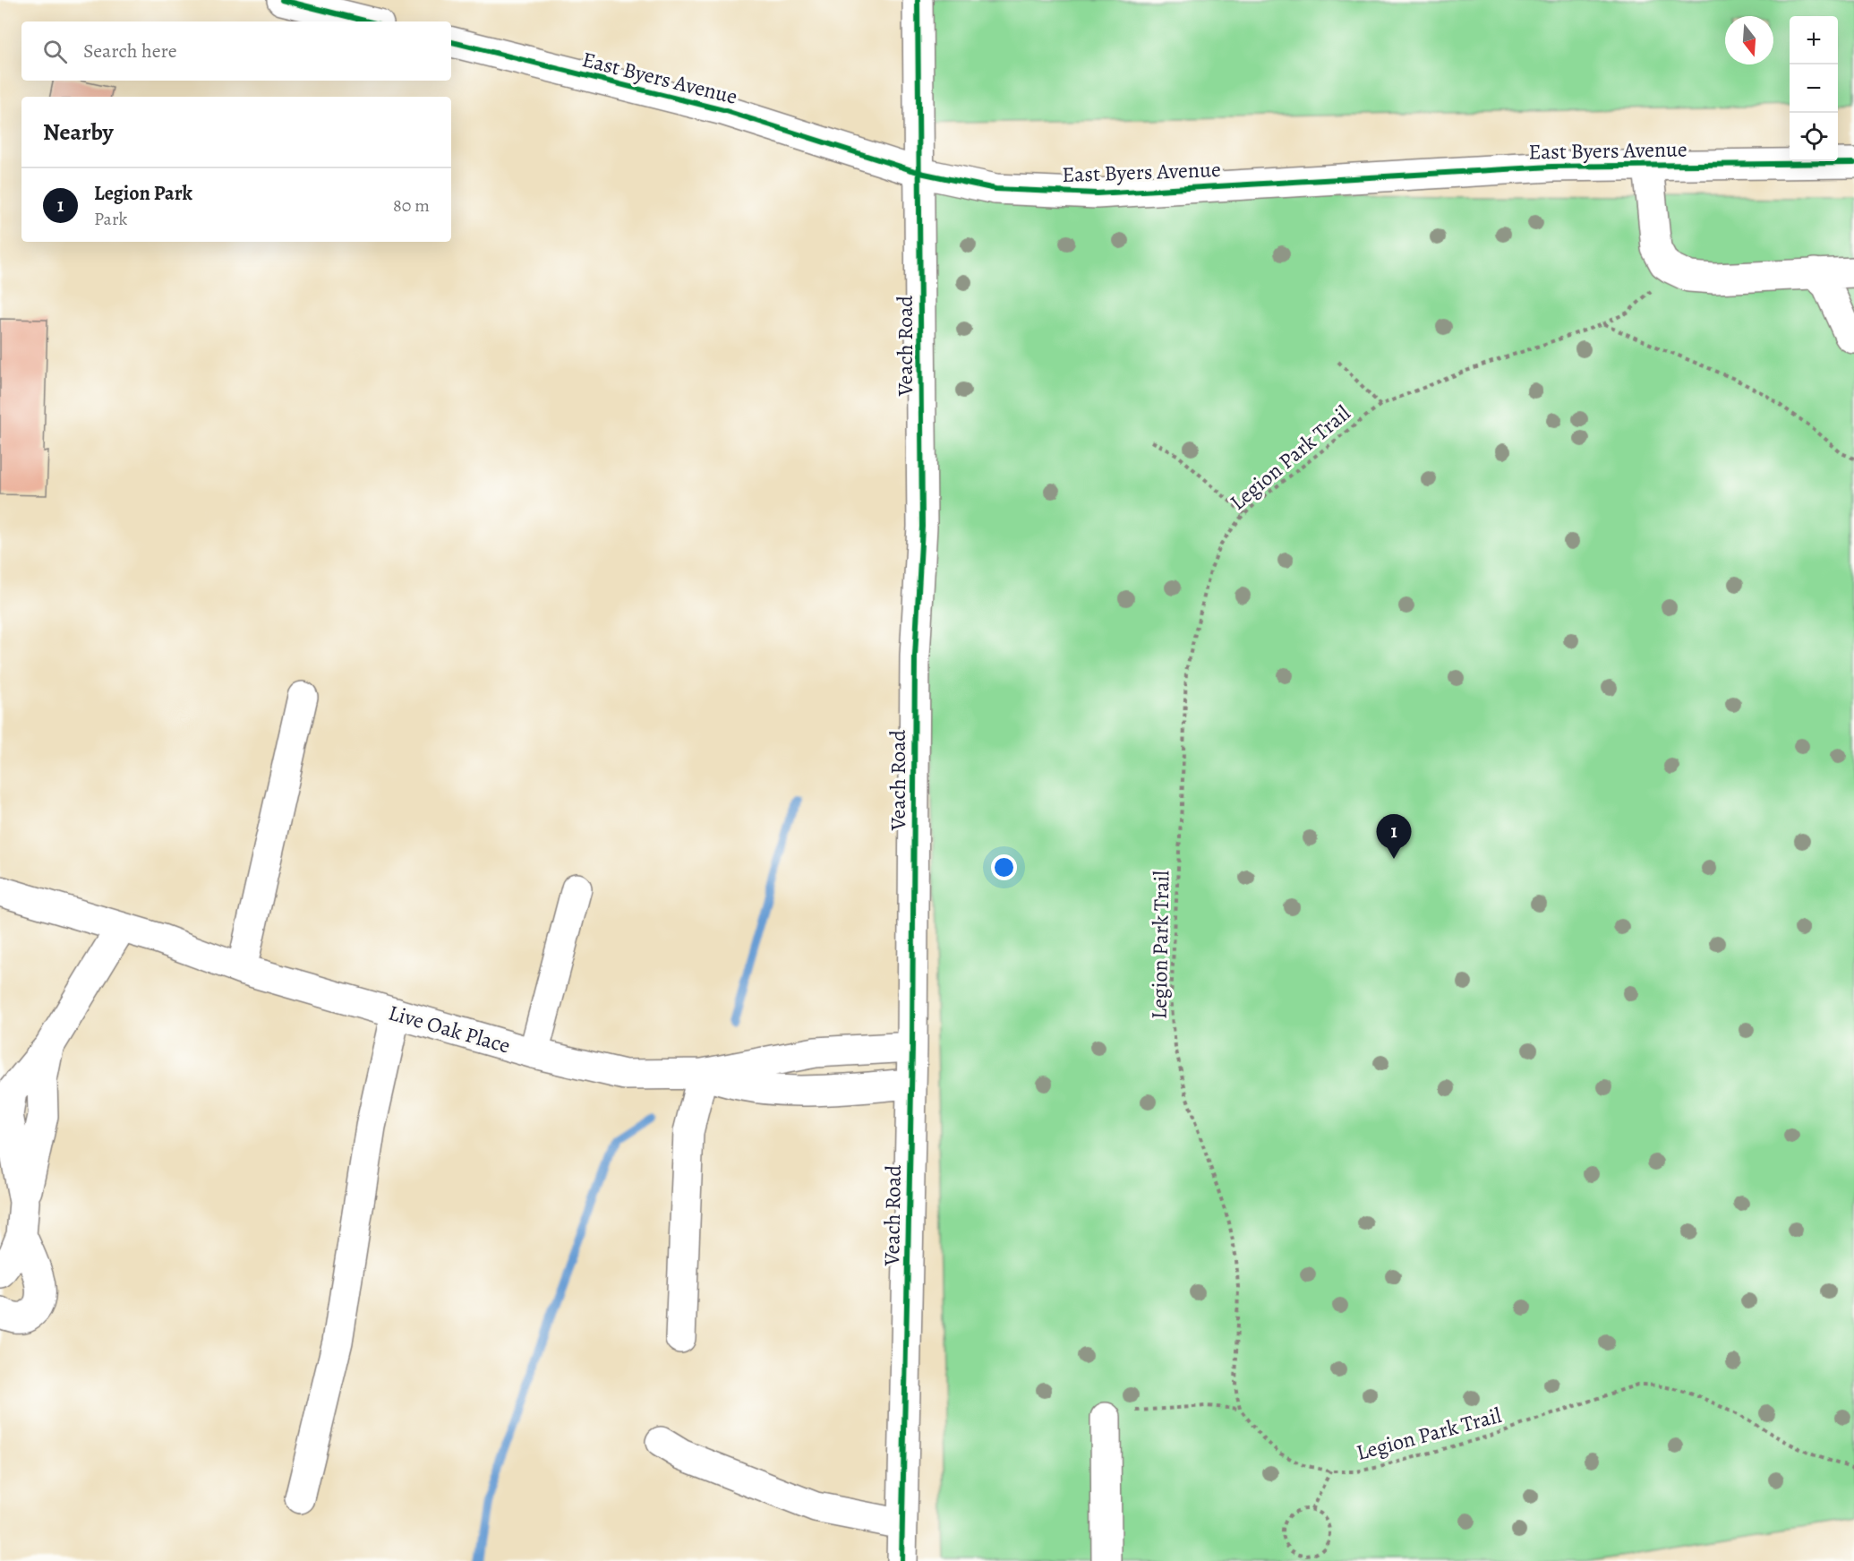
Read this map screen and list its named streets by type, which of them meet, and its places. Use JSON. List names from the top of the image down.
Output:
{
  "streets": {
    "street": ["East Byers Avenue", "Veach Road", "Live Oak Place"],
    "path": ["Legion Park Trail"]
  },
  "crossings": [
    ["East Byers Avenue", "Veach Road"],
    ["Veach Road", "Live Oak Place"]
  ],
  "north": "bottom",
  "page": {
    "map_buttons": ["+", "−"],
    "search": "Search here",
    "heading": "Nearby",
    "list": [
      {
        "mark": "1",
        "name": "Legion Park",
        "note": "Park",
        "value": "80 m"
      }
    ],
    "pins": "1"
  }
}
